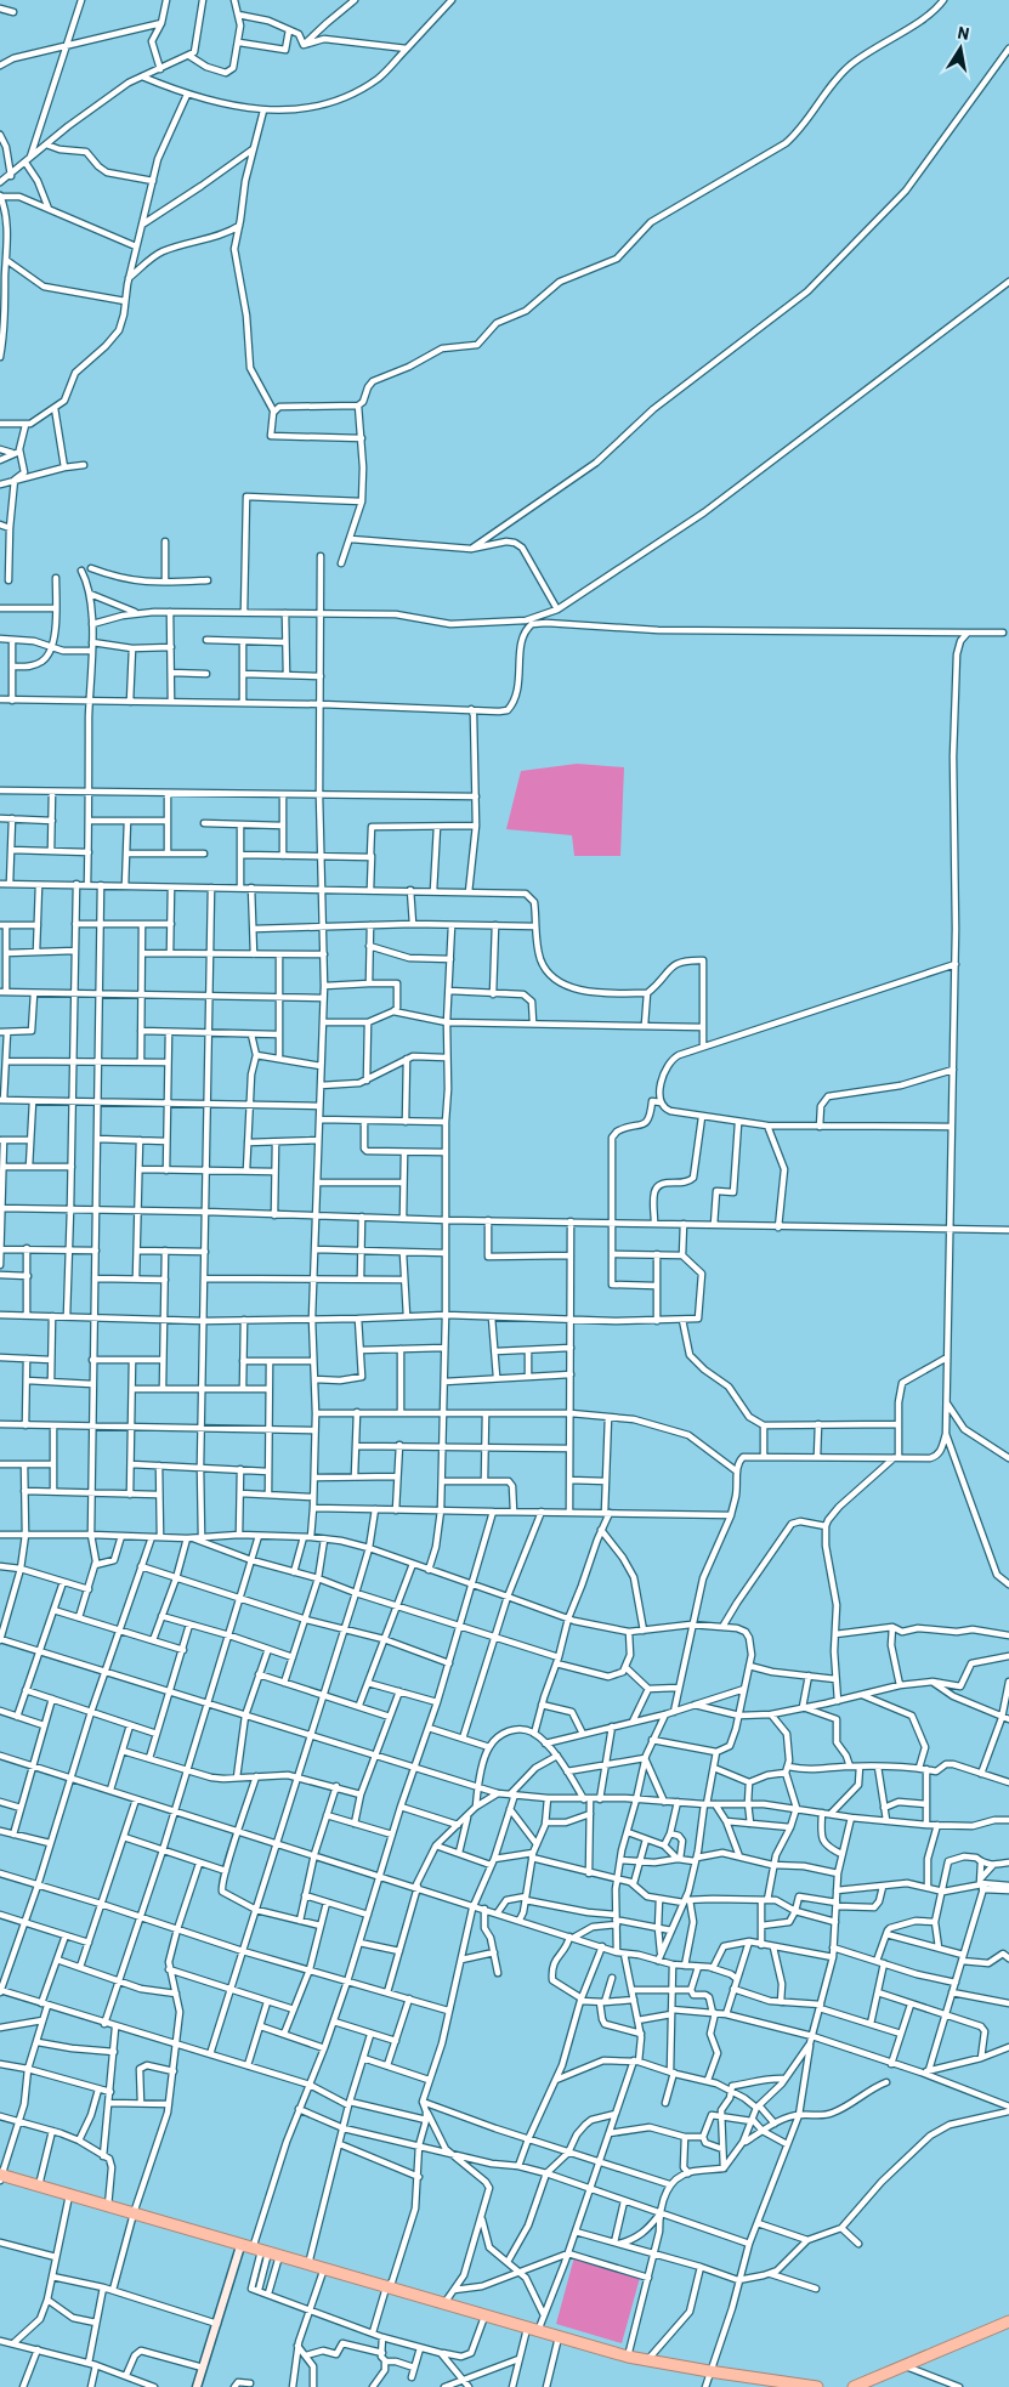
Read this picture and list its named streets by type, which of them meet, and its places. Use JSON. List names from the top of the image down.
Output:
{
  "north": "top"
}
